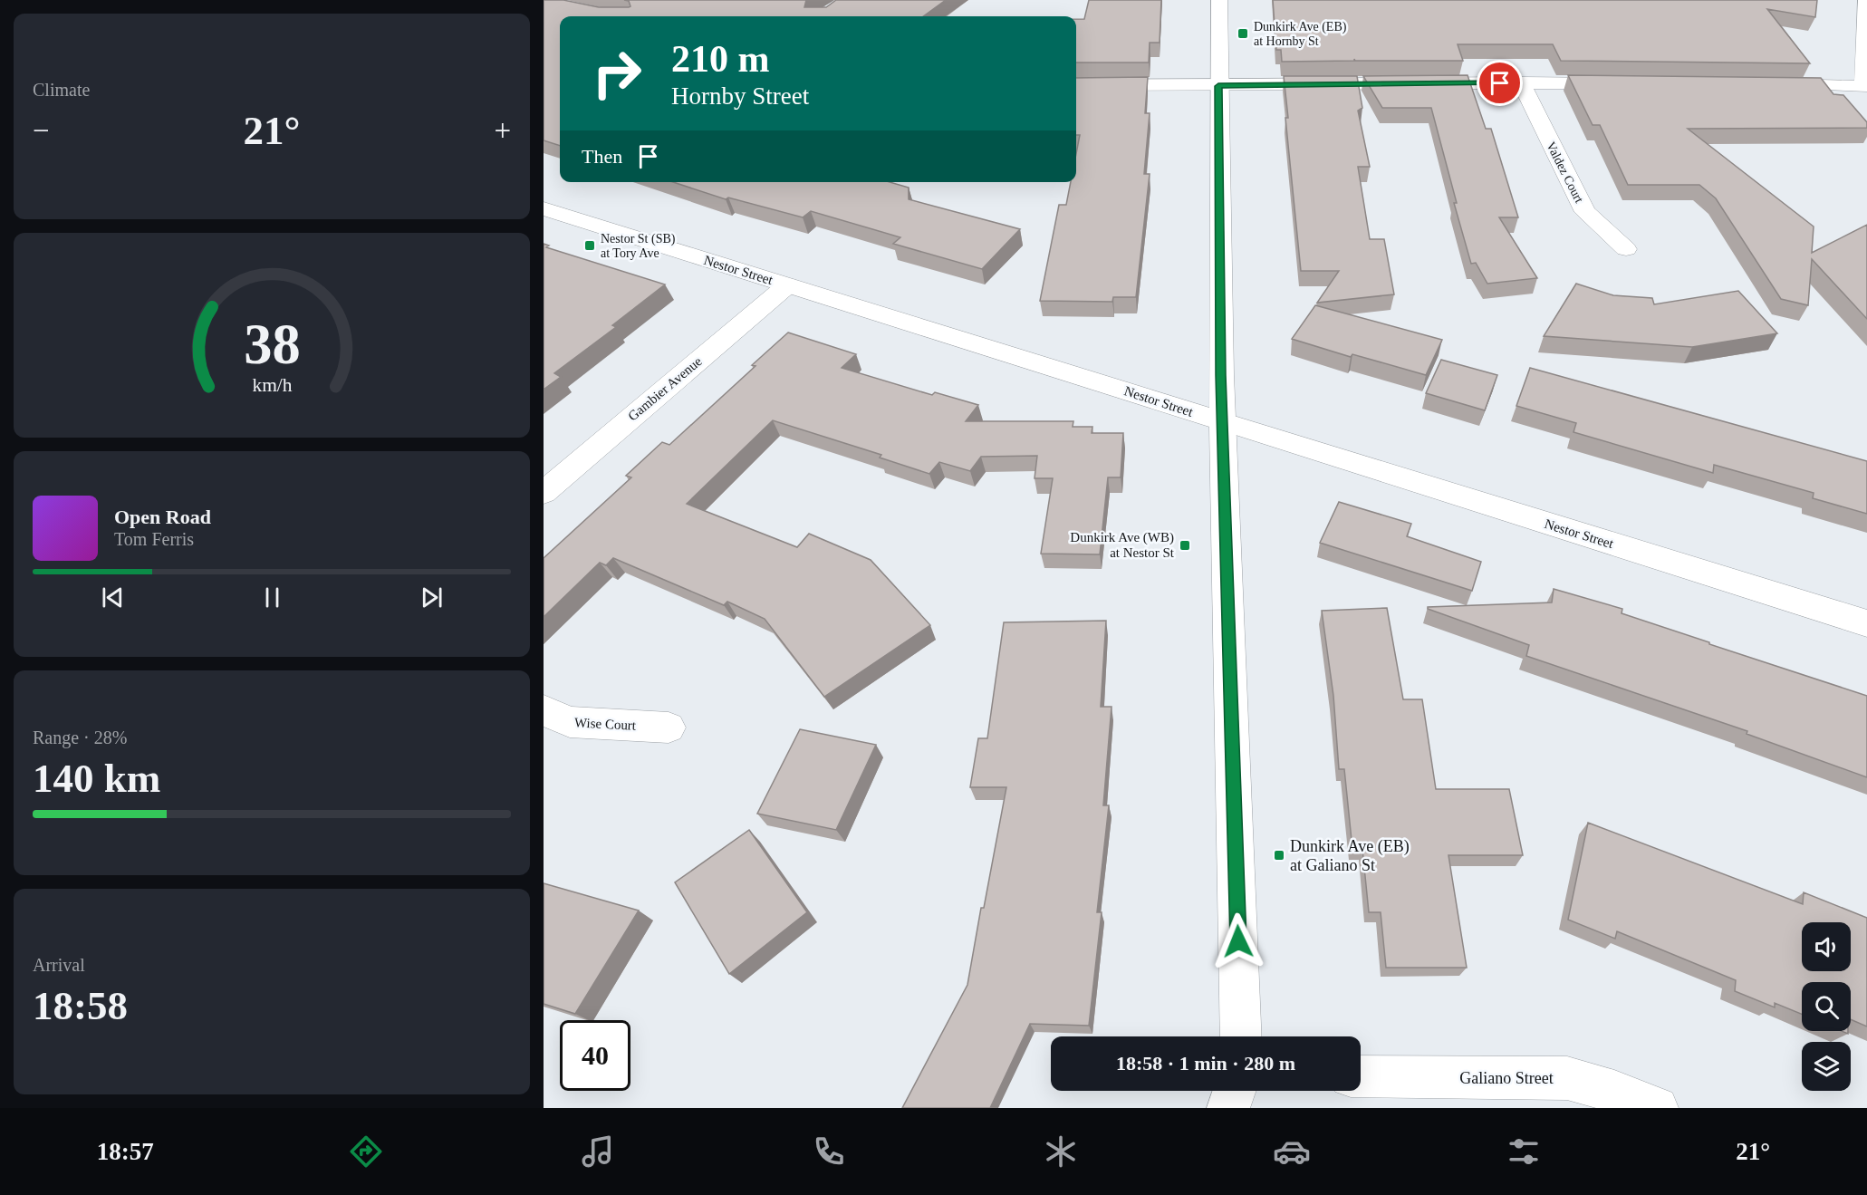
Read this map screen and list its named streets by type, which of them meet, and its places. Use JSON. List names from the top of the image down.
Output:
{
  "streets": {
    "street": [
      "Valdez Court",
      "Nestor Street",
      "Gambier Avenue",
      "Wise Court",
      "Galiano Street"
    ]
  },
  "crossings": [
    ["Nestor Street", "Gambier Avenue"]
  ],
  "places": {
    "transit": [
      "Dunkirk Ave (EB) at Hornby St",
      "Nestor St (SB) at Tory Ave",
      "Dunkirk Ave (WB) at Nestor St",
      "Dunkirk Ave (EB) at Galiano St"
    ]
  },
  "page": {
    "tile": [
      "Climate",
      ["Range · 28%", "140 km"],
      ["Arrival", "18:58"]
    ],
    "turn": ["210 m", "Hornby Street"],
    "heat": ["−", "21°", "+"],
    "then": "Then",
    "song": ["Open Road", "Tom Ferris"],
    "limit": "40",
    "trip": "18:58 · 1 min · 280 m",
    "tabs": ["18:57", "21°"],
    "gauge": ["38", "km/h"]
  }
}
